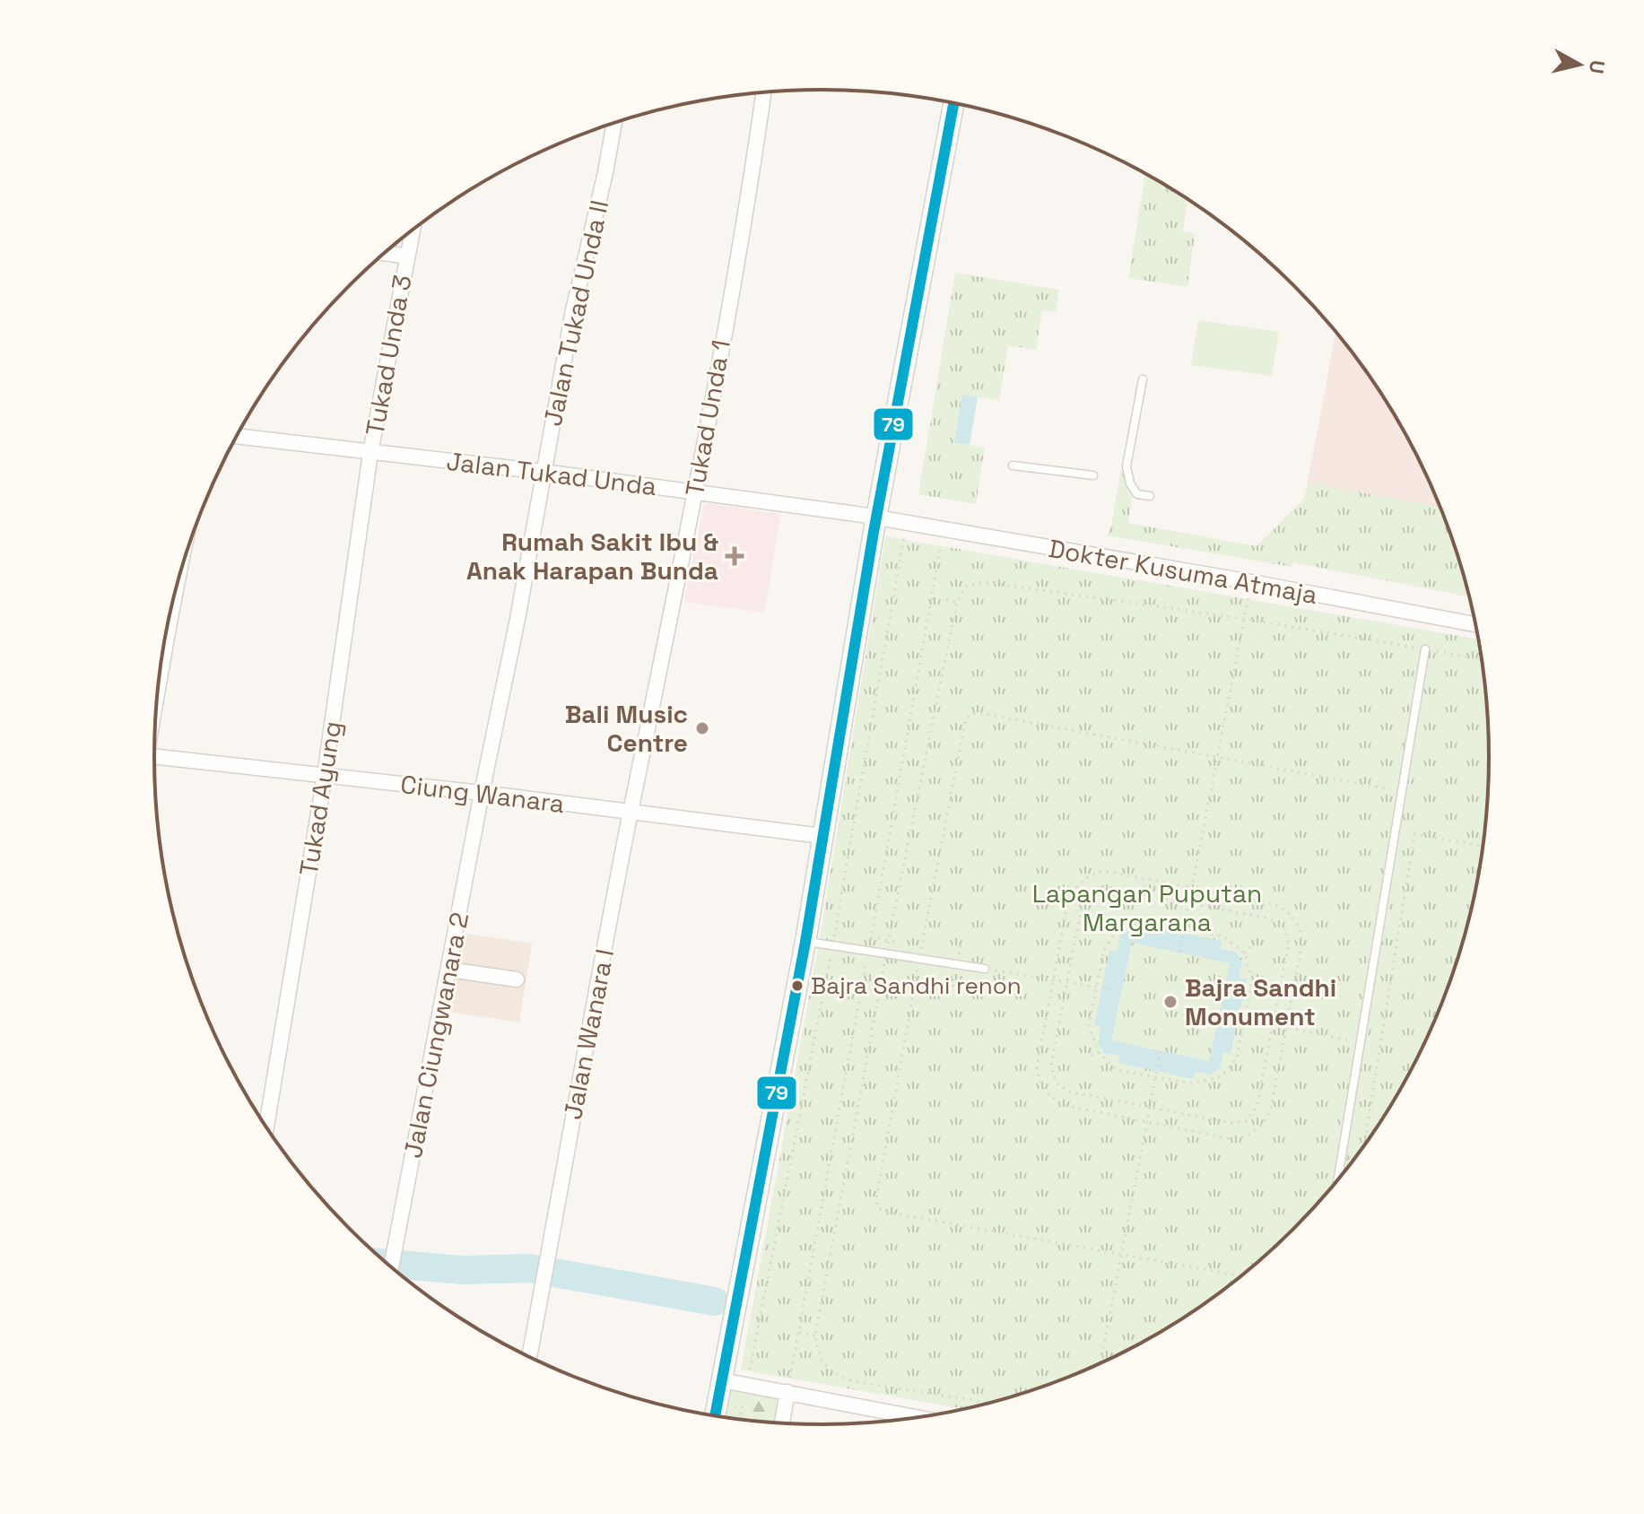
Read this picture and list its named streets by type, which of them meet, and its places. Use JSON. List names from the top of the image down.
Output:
{
  "streets": {
    "street": [
      "Jalan Tukad Unda II",
      "Tukad Unda 3",
      "Tukad Unda 1",
      "Jalan Tukad Unda",
      "Dokter Kusuma Atmaja",
      "Ciung Wanara",
      "Tukad Ayung",
      "Jalan Wanara I",
      "Jalan Ciungwanara 2"
    ]
  },
  "crossings": [
    ["Jalan Tukad Unda II", "Jalan Tukad Unda"],
    ["Jalan Tukad Unda II", "Ciung Wanara"],
    ["Jalan Tukad Unda II", "Jalan Ciungwanara 2"],
    ["Tukad Unda 3", "Jalan Tukad Unda"],
    ["Tukad Unda 3", "Tukad Ayung"],
    ["Tukad Unda 1", "Jalan Tukad Unda"],
    ["Tukad Unda 1", "Ciung Wanara"],
    ["Tukad Unda 1", "Jalan Wanara I"],
    ["Jalan Tukad Unda", "Dokter Kusuma Atmaja"],
    ["Jalan Tukad Unda", "Tukad Ayung"],
    ["Ciung Wanara", "Tukad Ayung"],
    ["Ciung Wanara", "Jalan Wanara I"],
    ["Ciung Wanara", "Jalan Ciungwanara 2"]
  ],
  "parks": ["Lapangan Puputan Margarana"],
  "places": {
    "health": ["Rumah Sakit Ibu & Anak Harapan Bunda"],
    "other": ["Bali Music Centre", "Bajra Sandhi renon", "Bajra Sandhi Monument"]
  },
  "lines": ["transit line 79"],
  "north": "right"
}
